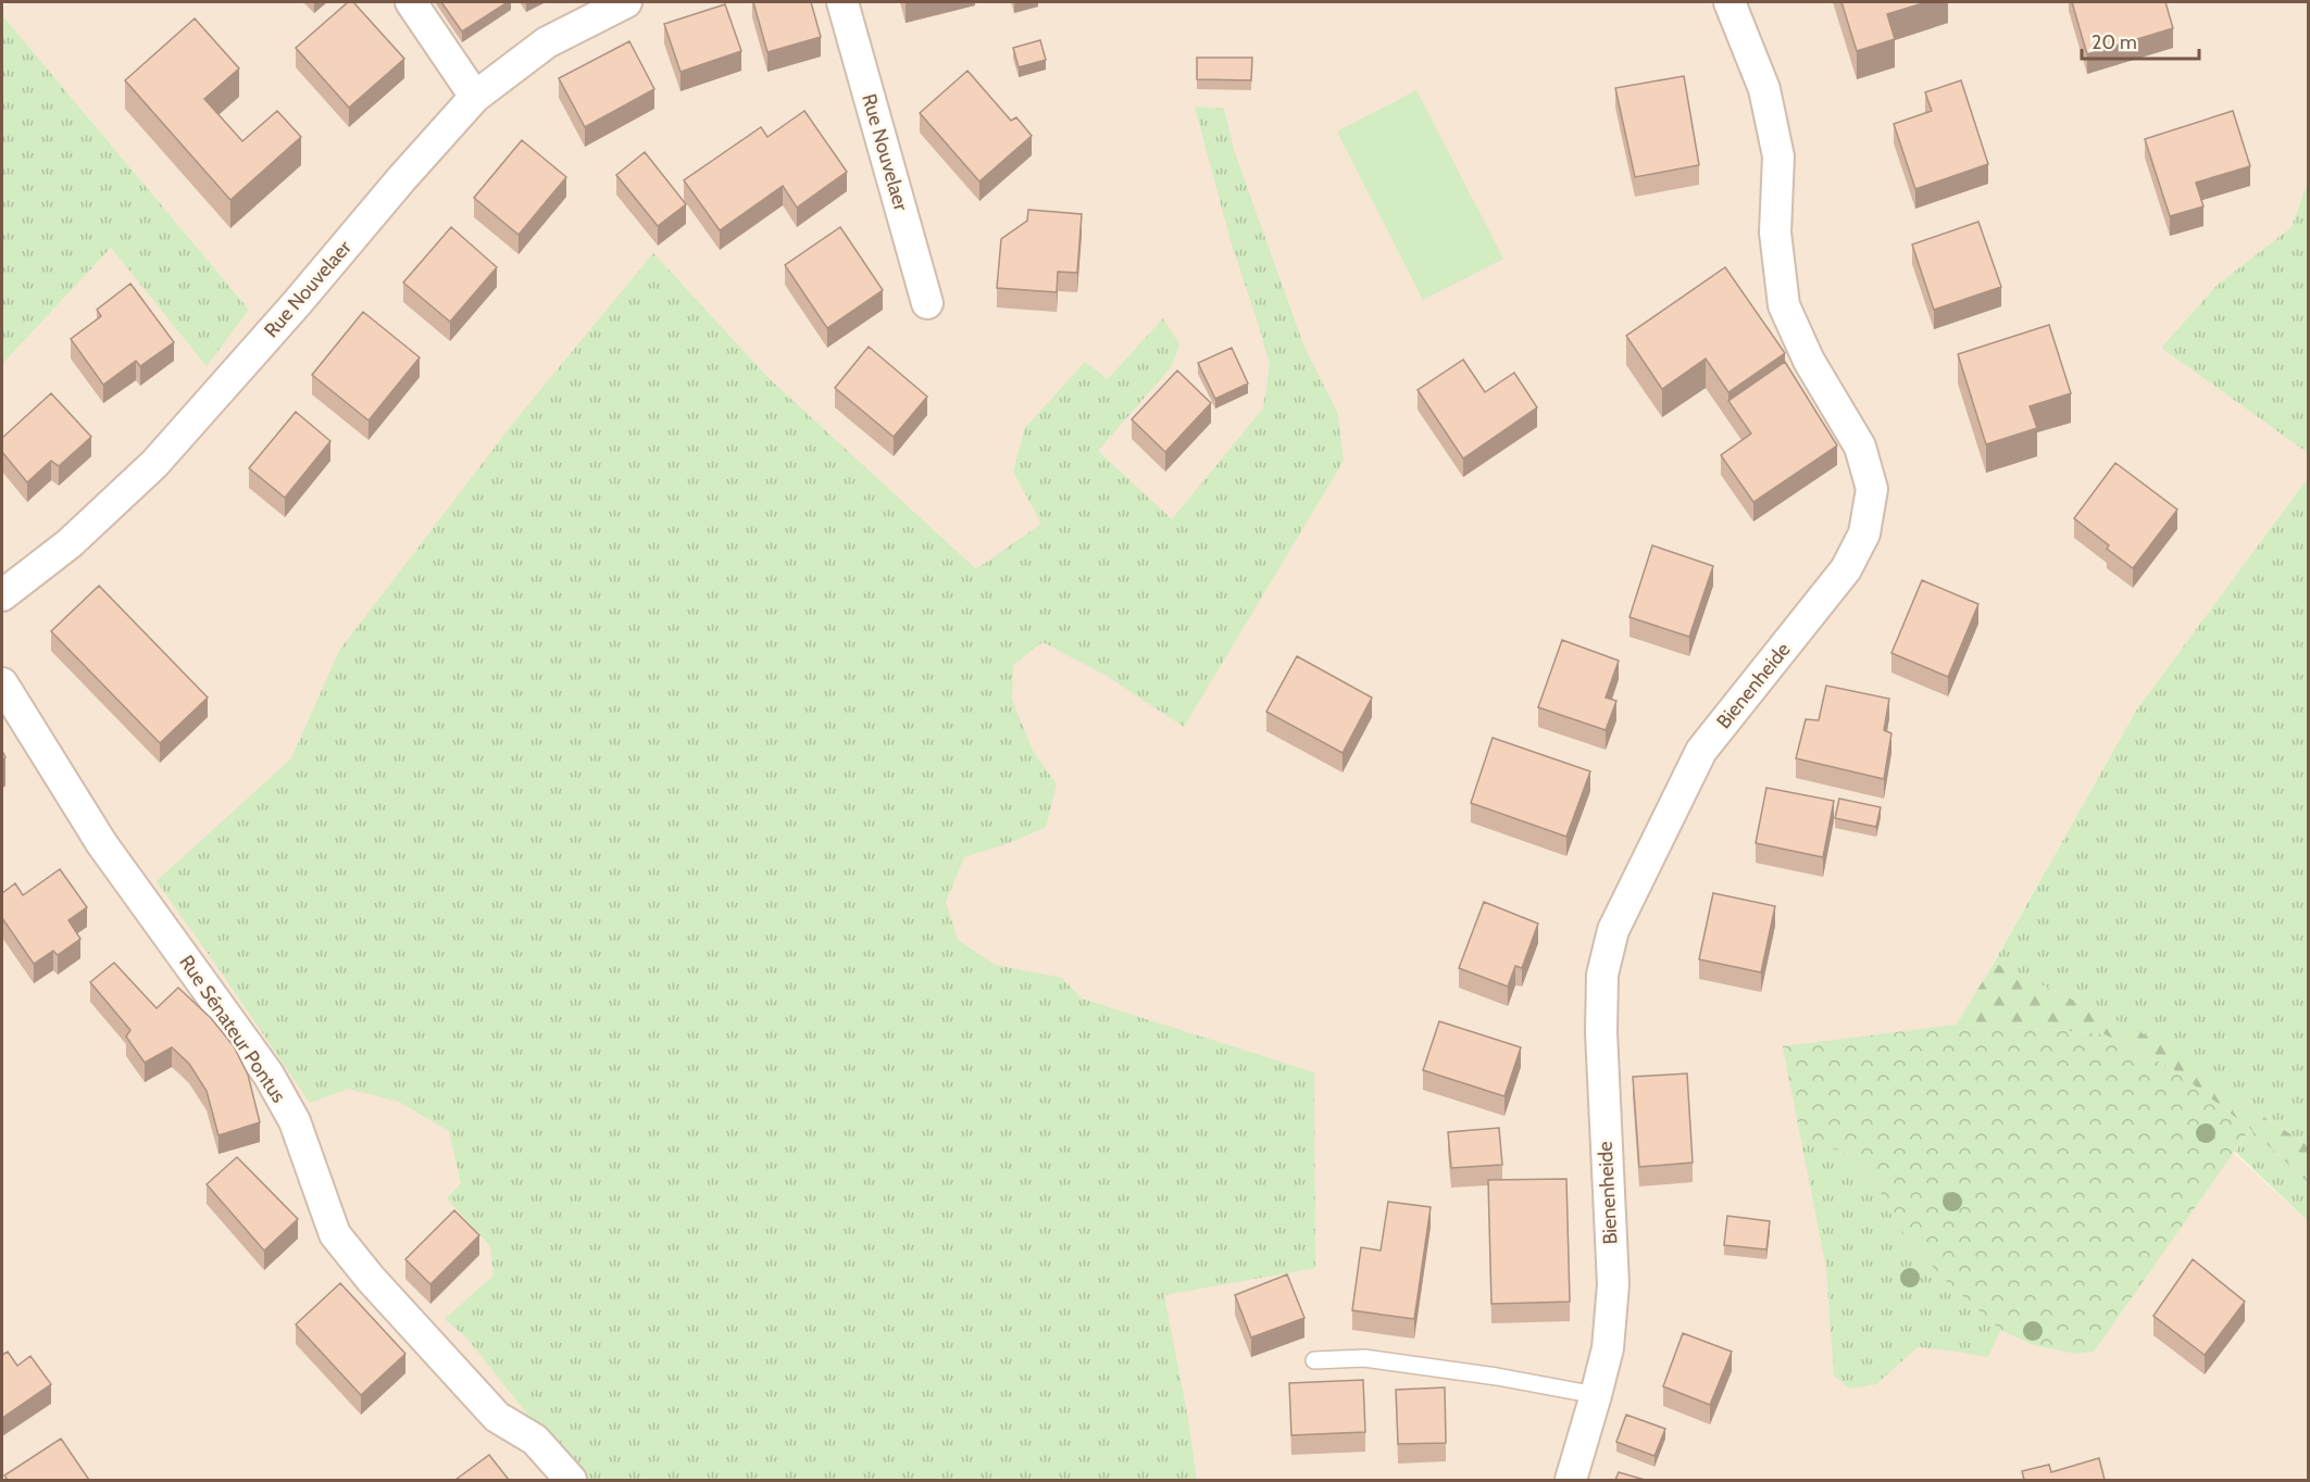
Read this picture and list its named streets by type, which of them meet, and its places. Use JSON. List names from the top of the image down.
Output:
{
  "streets": {
    "street": ["Rue Nouvelaer", "Bienenheide", "Rue Sénateur Pontus"]
  },
  "scale_bar": "20 m"
}
